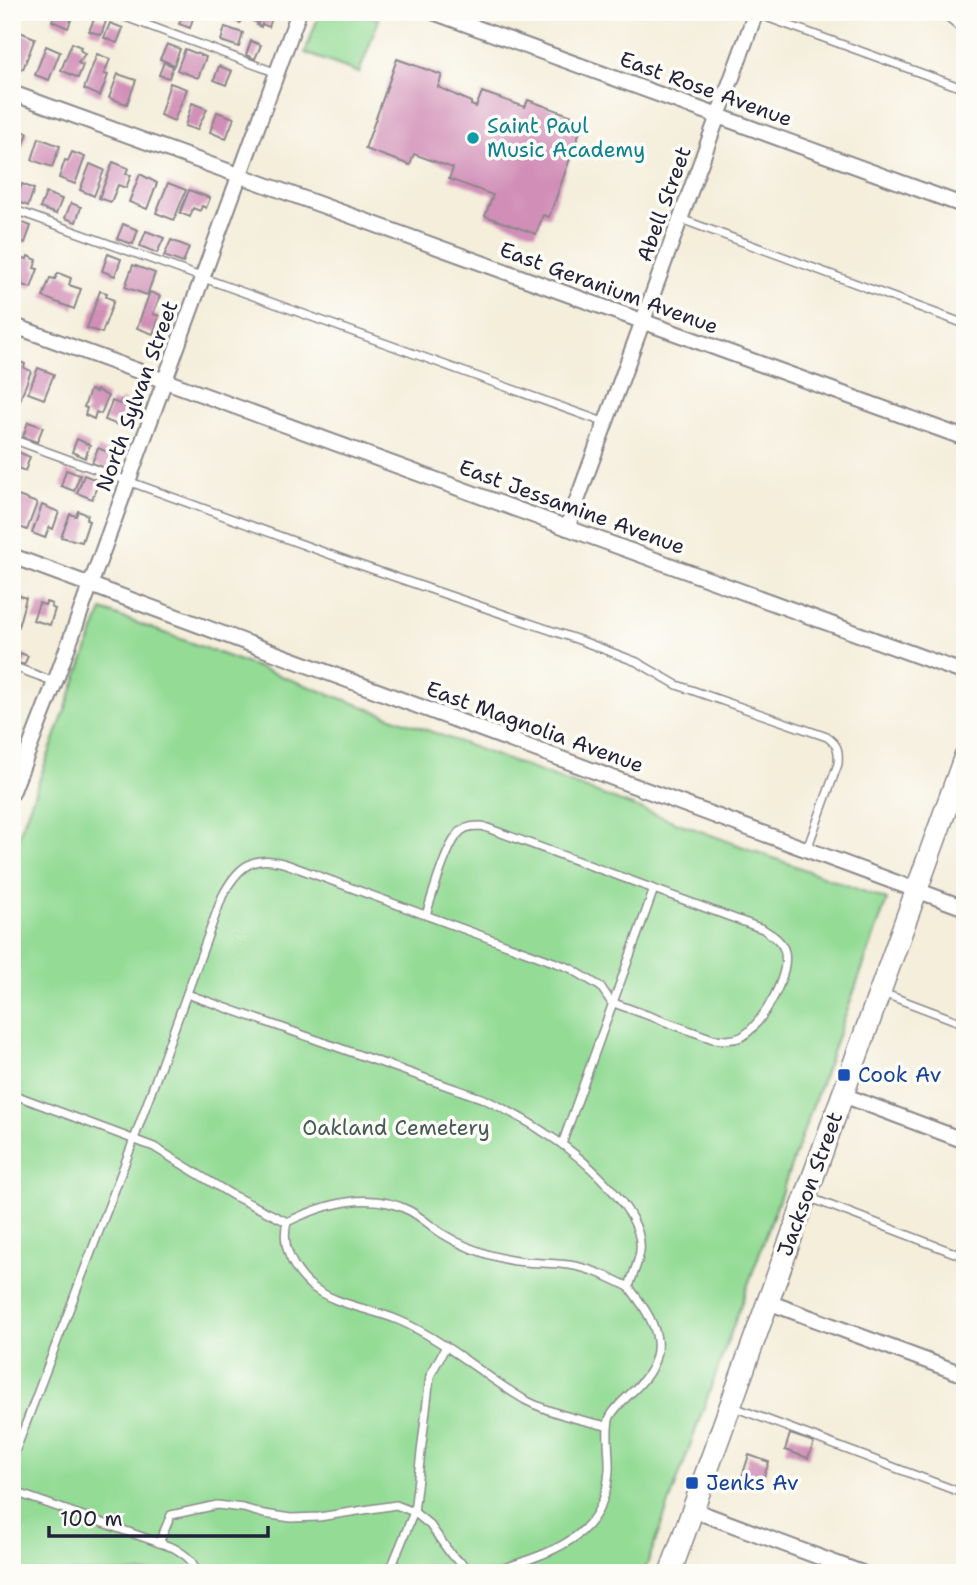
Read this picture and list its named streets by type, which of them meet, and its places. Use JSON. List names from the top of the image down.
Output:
{
  "streets": {
    "street": [
      "East Rose Avenue",
      "Abell Street",
      "East Geranium Avenue",
      "North Sylvan Street",
      "East Jessamine Avenue",
      "East Magnolia Avenue",
      "Jackson Street"
    ]
  },
  "crossings": [
    ["East Rose Avenue", "Abell Street"],
    ["Abell Street", "East Geranium Avenue"],
    ["Abell Street", "East Jessamine Avenue"],
    ["East Geranium Avenue", "North Sylvan Street"],
    ["North Sylvan Street", "East Jessamine Avenue"],
    ["North Sylvan Street", "East Magnolia Avenue"],
    ["East Magnolia Avenue", "Jackson Street"]
  ],
  "parks": ["Oakland Cemetery"],
  "places": {
    "other": ["Saint Paul Music Academy"],
    "transit": ["Cook Av", "Jenks Av"]
  },
  "scale_bar": "100 m"
}
